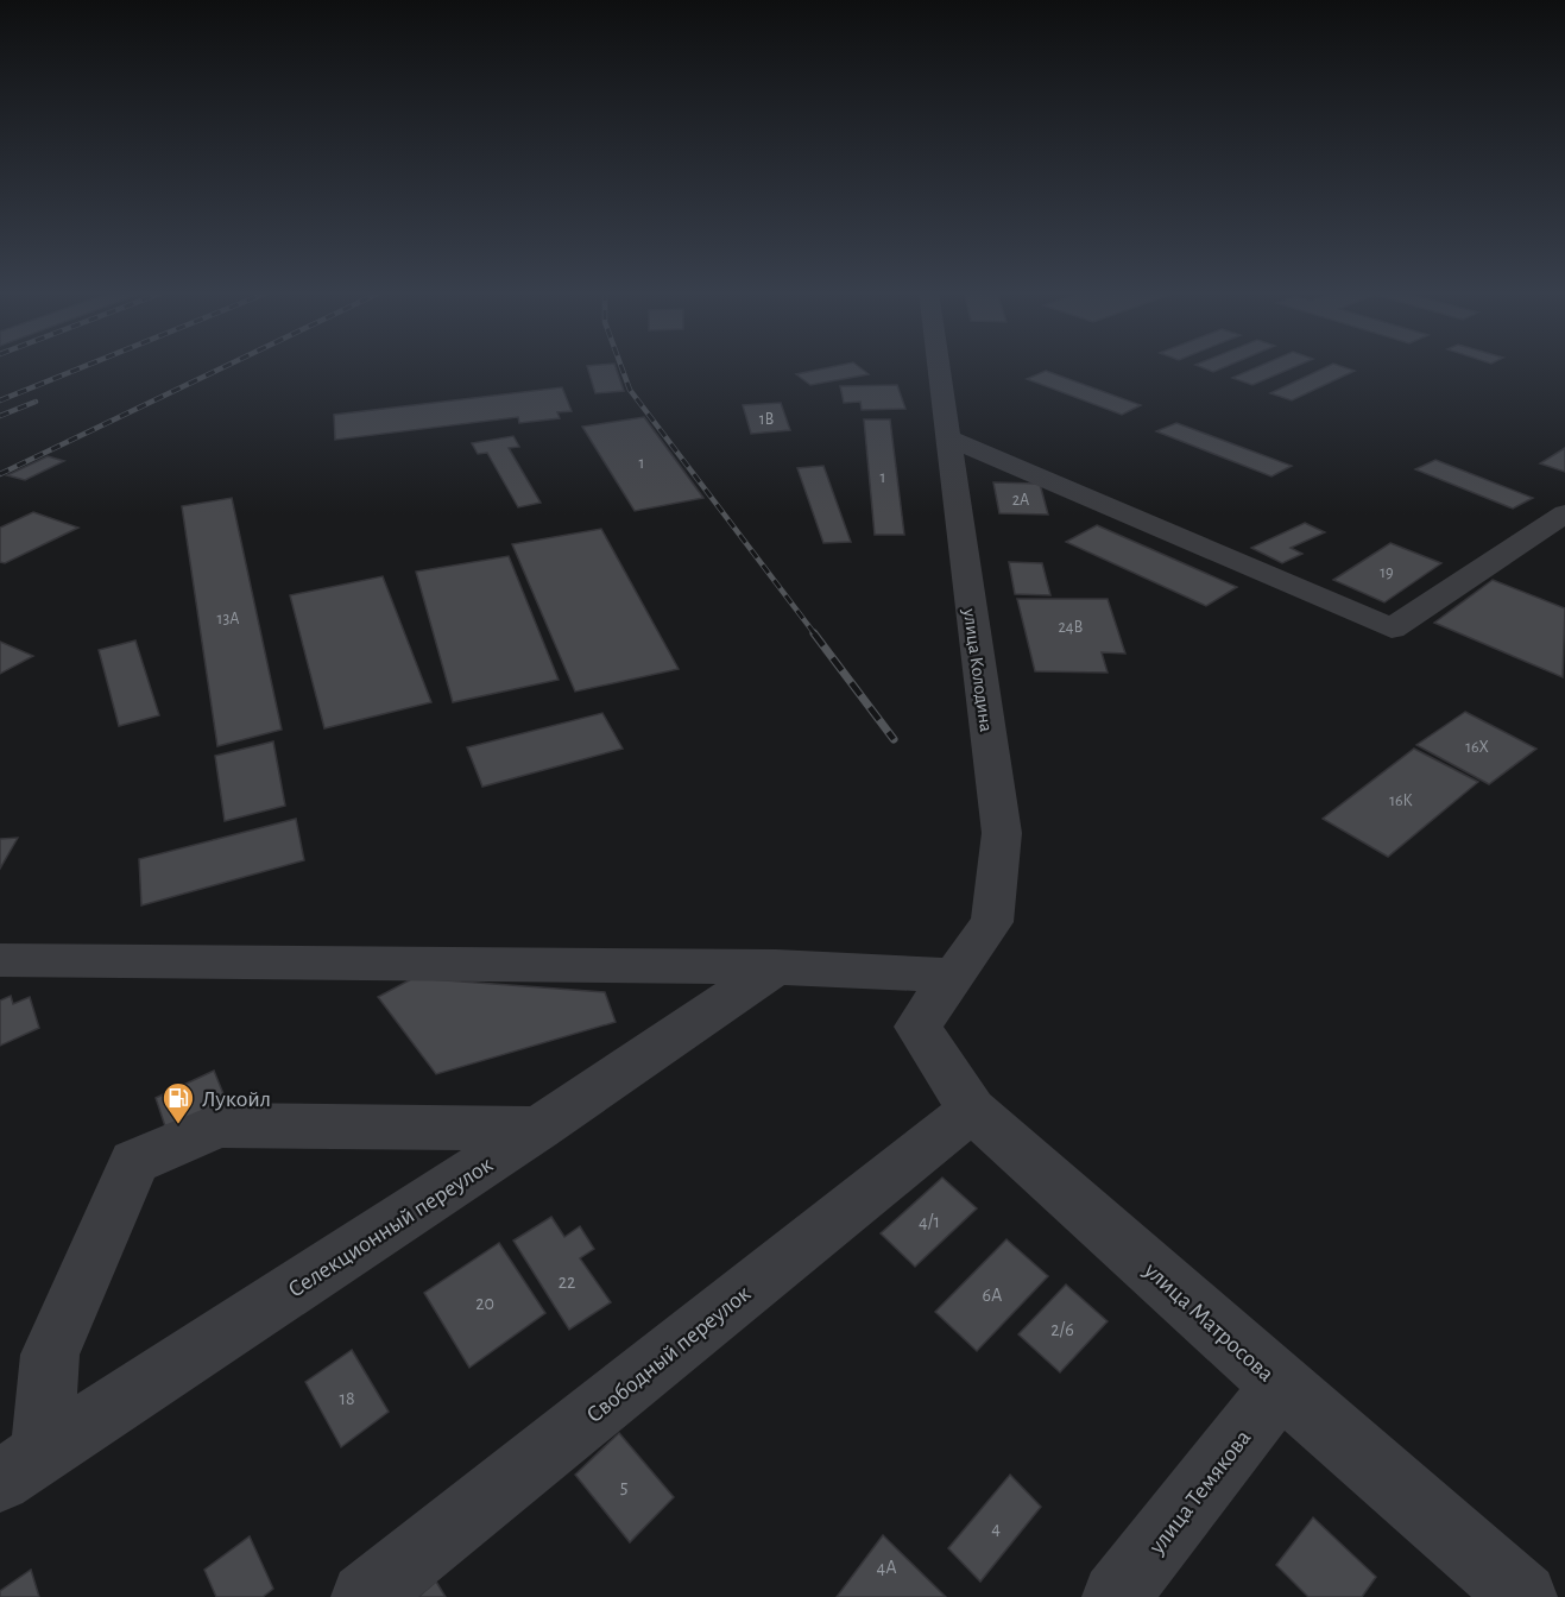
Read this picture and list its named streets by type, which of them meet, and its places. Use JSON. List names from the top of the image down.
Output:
{
  "streets": {
    "street": [
      "улица Колодина",
      "Селекционный переулок",
      "улица Матросова",
      "Свободный переулок",
      "улица Темякова"
    ]
  },
  "crossings": [
    ["улица Колодина", "улица Матросова"],
    ["улица Матросова", "Свободный переулок"],
    ["улица Матросова", "улица Темякова"]
  ],
  "places": {
    "fuel station": ["Лукойл"]
  },
  "house_numbers": [
    "1В",
    "1",
    "1",
    "2А",
    "19",
    "13А",
    "24В",
    "16Х",
    "16К",
    "4/1",
    "22",
    "6А",
    "20",
    "2/6",
    "18",
    "5",
    "4",
    "4А"
  ]
}
